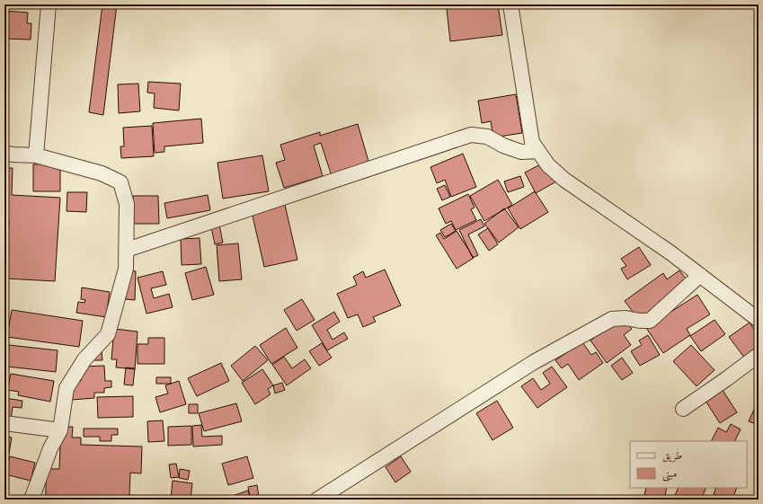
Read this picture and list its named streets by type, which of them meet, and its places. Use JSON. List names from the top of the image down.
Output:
{
  "legend": ["طريق", "مبنى"]
}
